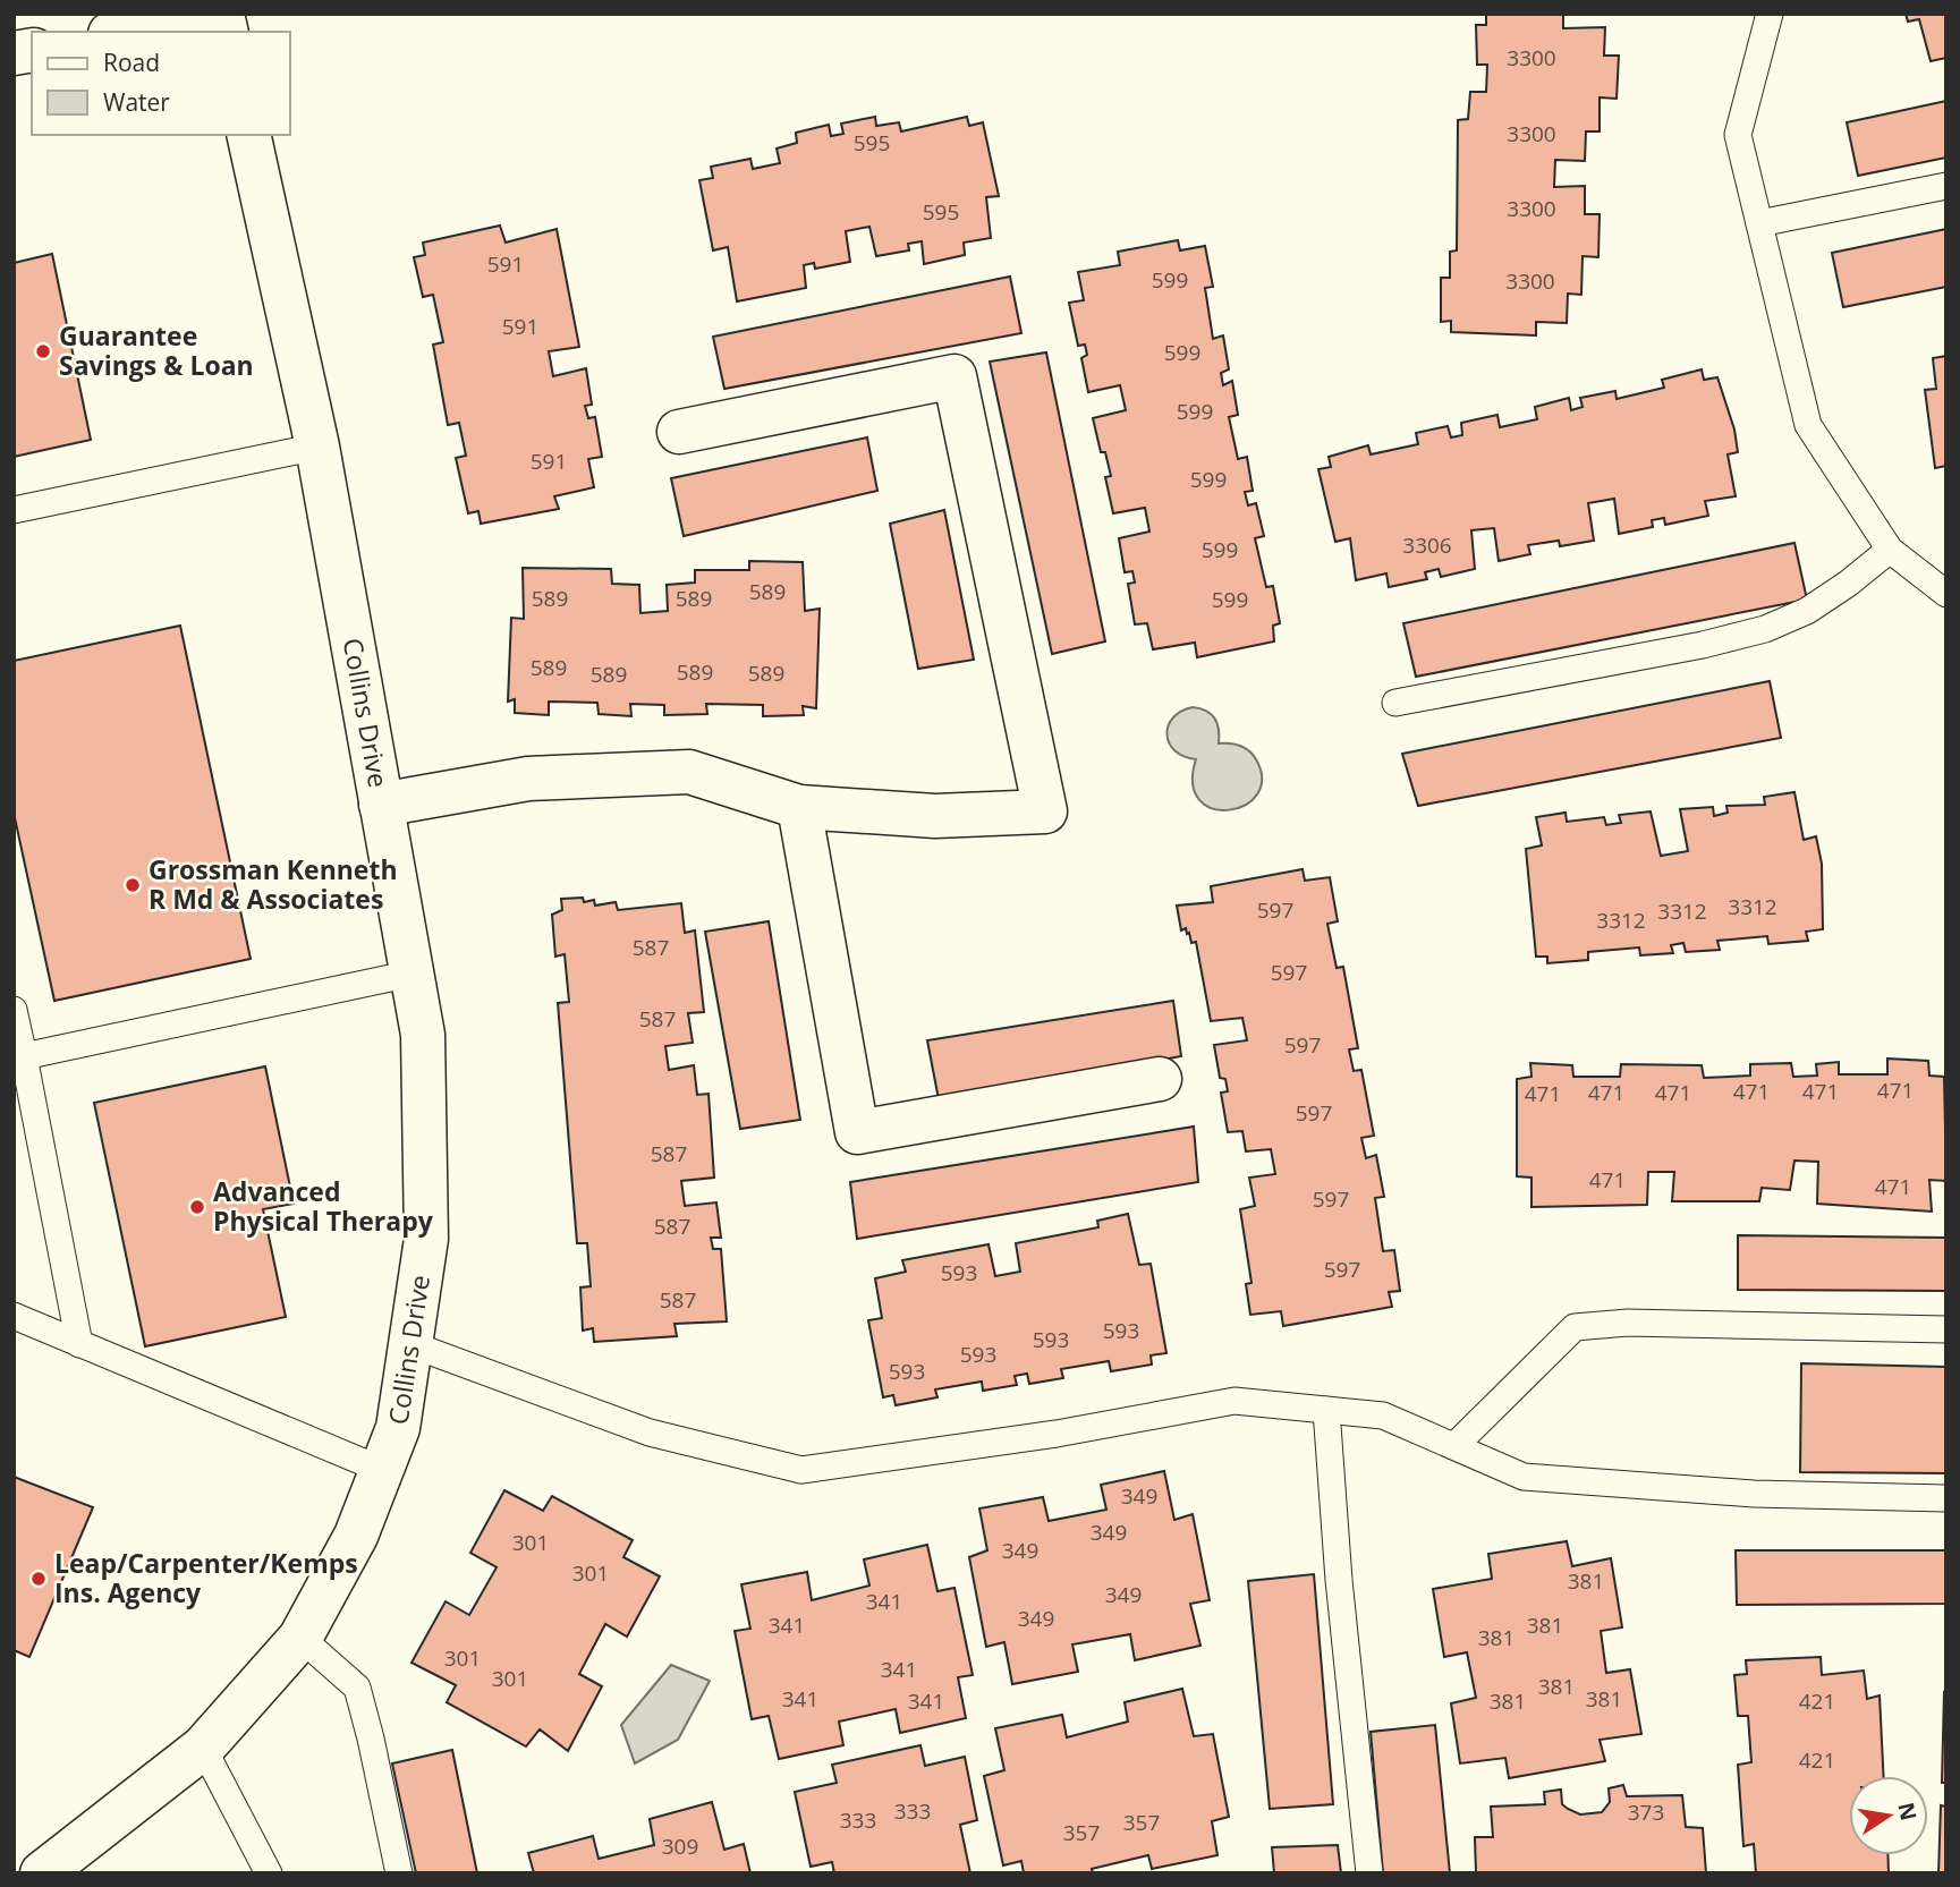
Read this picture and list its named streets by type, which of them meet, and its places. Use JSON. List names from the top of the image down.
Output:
{
  "streets": {
    "street": ["Collins Drive"]
  },
  "places": [
    "Guarantee Savings & Loan",
    "Grossman Kenneth R Md & Associates",
    "Advanced Physical Therapy",
    "Leap/Carpenter/Kemps Ins. Agency"
  ],
  "house_numbers": [
    "3300",
    "3300",
    "595",
    "3300",
    "595",
    "591",
    "599",
    "3300",
    "591",
    "599",
    "599",
    "591",
    "599",
    "3306",
    "599",
    "589",
    "589",
    "589",
    "599",
    "589",
    "589",
    "589",
    "589",
    "3312",
    "597",
    "3312",
    "3312",
    "587",
    "597",
    "587",
    "597",
    "471",
    "471",
    "471",
    "471",
    "471",
    "471",
    "597",
    "587",
    "471",
    "471",
    "597",
    "587",
    "597",
    "593",
    "587",
    "593",
    "593",
    "593",
    "593",
    "349",
    "349",
    "301",
    "349",
    "301",
    "381",
    "349",
    "341",
    "349",
    "341",
    "381",
    "381",
    "301",
    "341",
    "301",
    "381",
    "341",
    "381",
    "341",
    "381",
    "421",
    "421",
    "333",
    "373",
    "333",
    "357",
    "357",
    "309"
  ],
  "legend": ["Road", "Water"],
  "north": "right"
}
